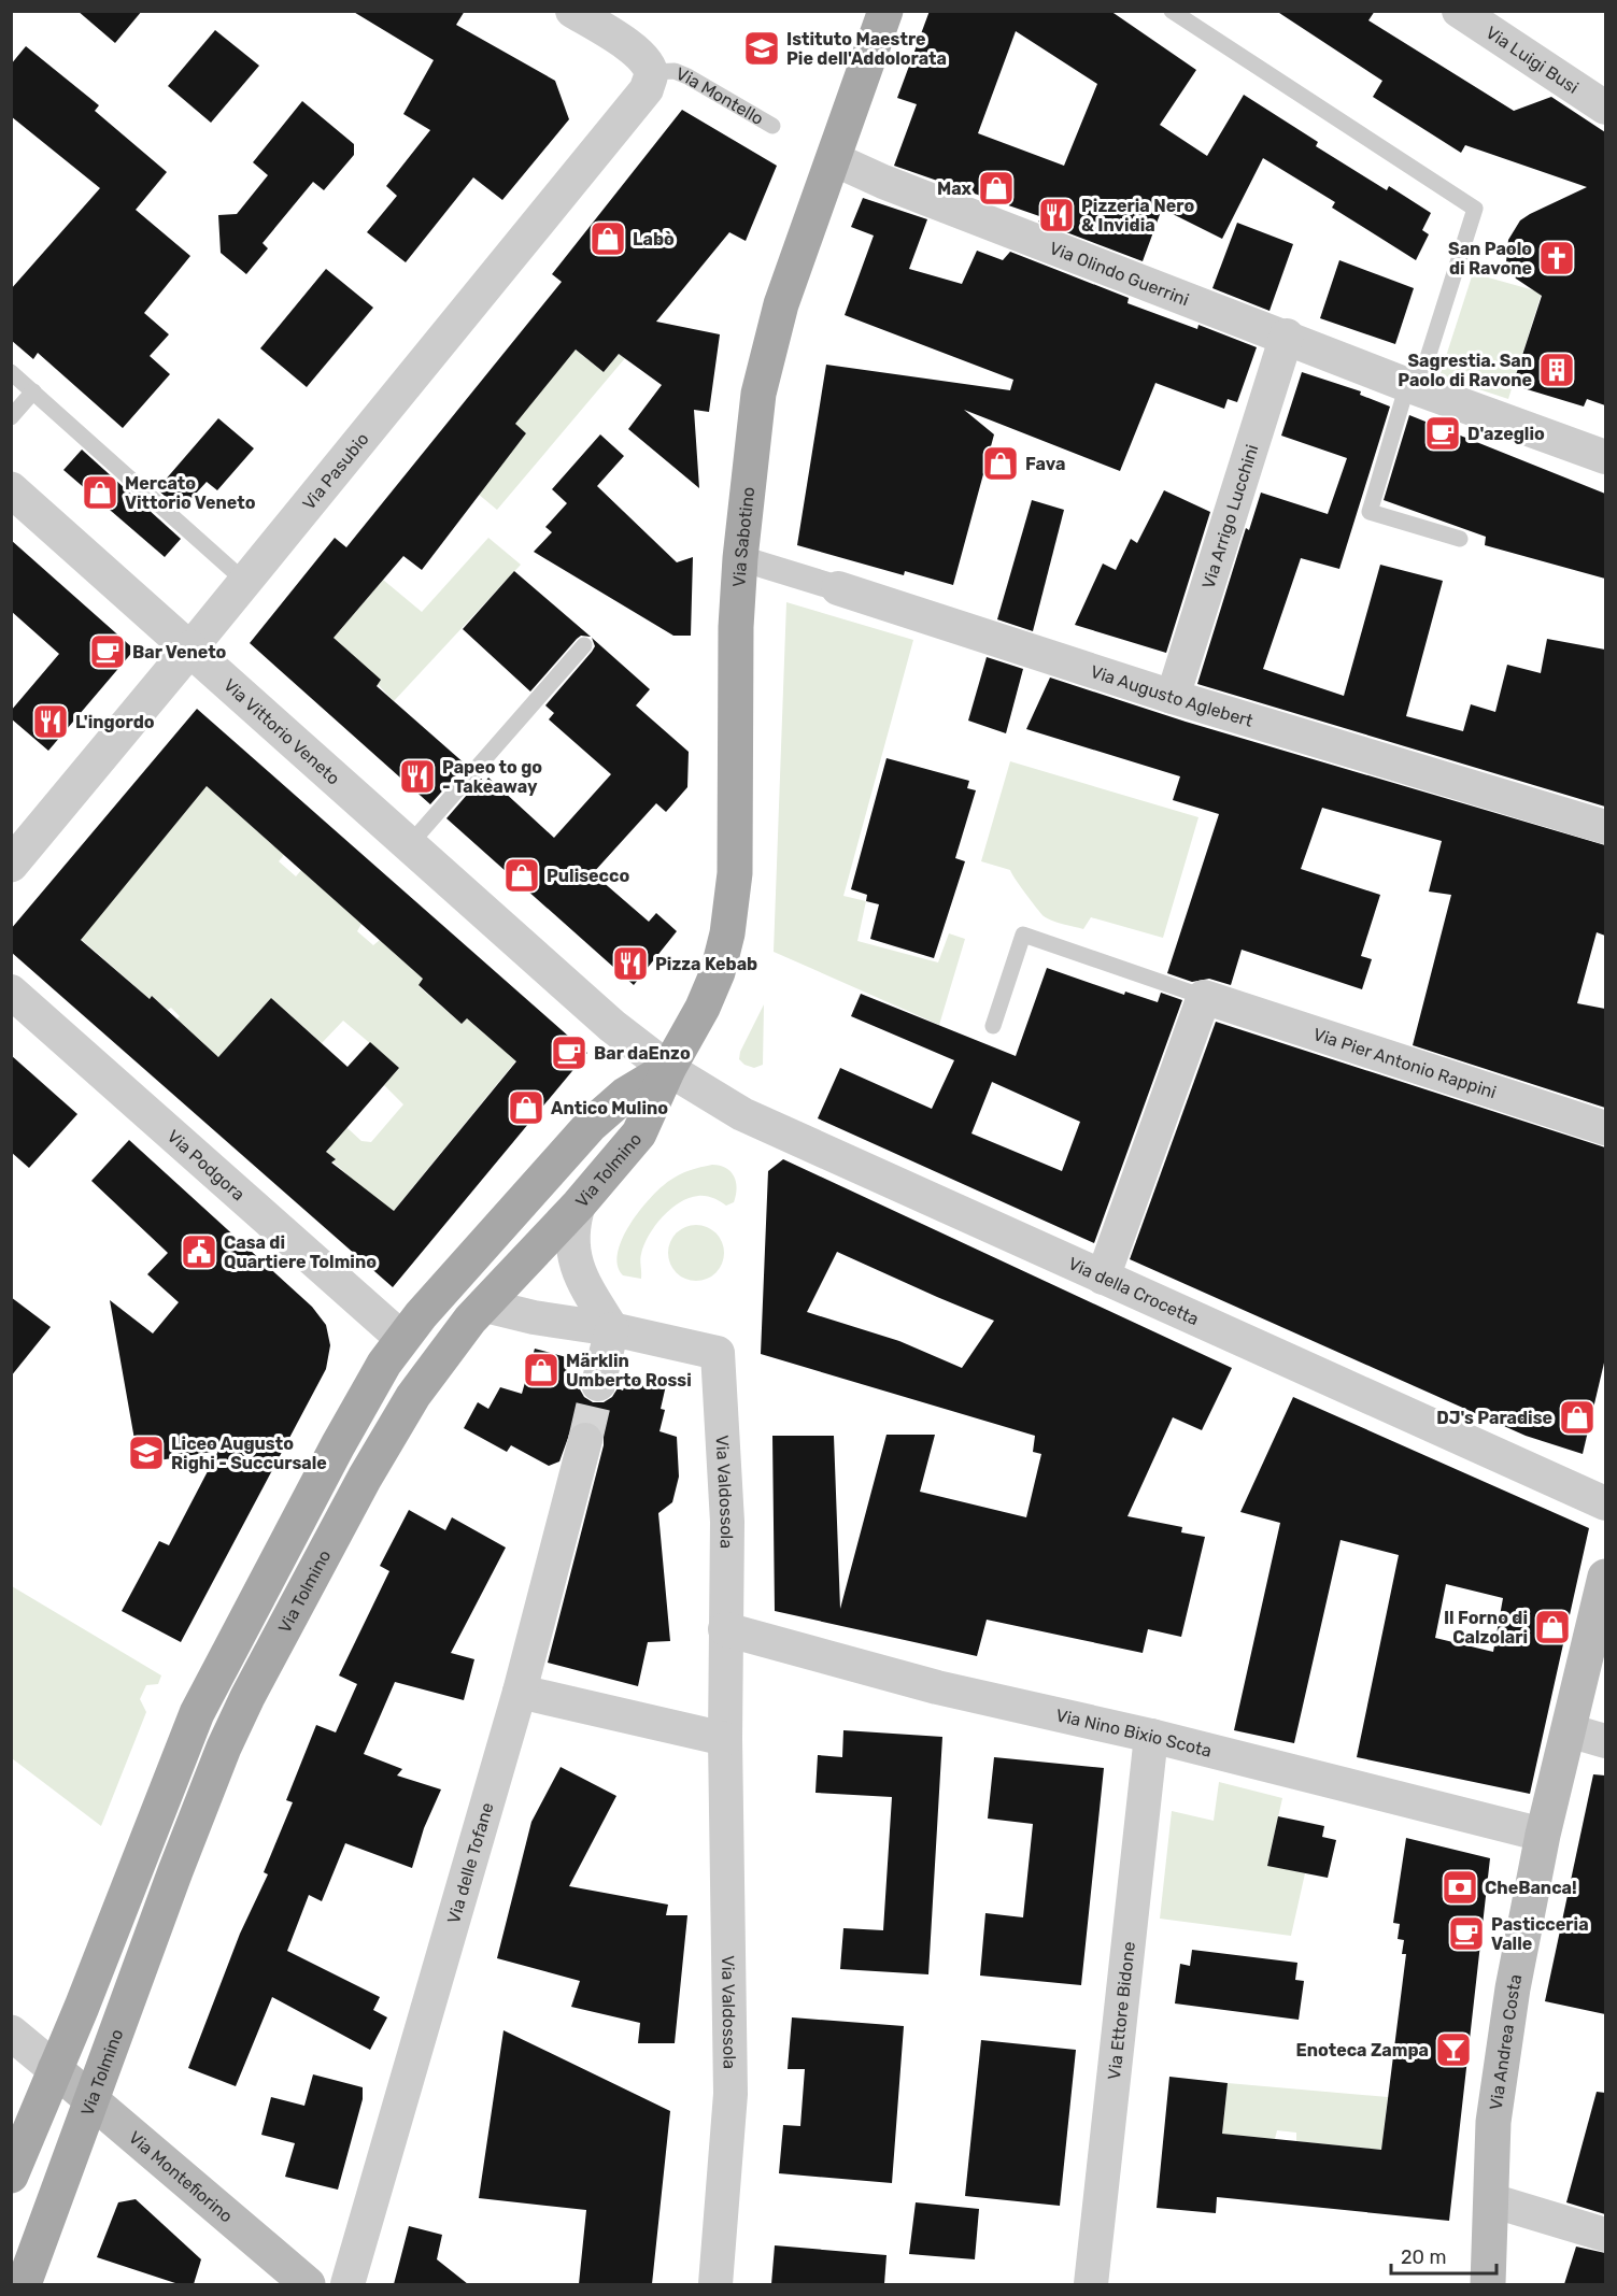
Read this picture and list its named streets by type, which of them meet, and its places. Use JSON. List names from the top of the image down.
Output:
{
  "streets": {
    "main road": [
      "Via Sabotino",
      "Via Tolmino",
      "Via Andrea Costa",
      "Via Montefiorino"
    ],
    "street": [
      "Via Luigi Busi",
      "Via Montello",
      "Via Olindo Guerrini",
      "Via Pasubio",
      "Via Arrigo Lucchini",
      "Via Augusto Aglebert",
      "Via Vittorio Veneto",
      "Via Pier Antonio Rappini",
      "Via Podgora",
      "Via della Crocetta",
      "Via Valdossola",
      "Via Nino Bixio Scota",
      "Via delle Tofane",
      "Via Ettore Bidone"
    ]
  },
  "crossings": [
    ["Via Montello", "Via Pasubio"],
    ["Via Olindo Guerrini", "Via Arrigo Lucchini"],
    ["Via Olindo Guerrini", "Via Sabotino"],
    ["Via Pasubio", "Via Vittorio Veneto"],
    ["Via Arrigo Lucchini", "Via Augusto Aglebert"],
    ["Via Sabotino", "Via Augusto Aglebert"],
    ["Via Sabotino", "Via Vittorio Veneto"],
    ["Via Sabotino", "Via Tolmino"],
    ["Via Sabotino", "Via della Crocetta"],
    ["Via Vittorio Veneto", "Via Tolmino"],
    ["Via Vittorio Veneto", "Via della Crocetta"],
    ["Via Tolmino", "Via della Crocetta"],
    ["Via Tolmino", "Via Valdossola"],
    ["Via Tolmino", "Via Montefiorino"],
    ["Via Valdossola", "Via Nino Bixio Scota"],
    ["Via Nino Bixio Scota", "Via Ettore Bidone"],
    ["Via Nino Bixio Scota", "Via Andrea Costa"]
  ],
  "places": {
    "school or university": ["Istituto Maestre Pie dell'Addolorata", "Liceo Augusto Righi - Succursale"],
    "shop": [
      "Max",
      "Labò",
      "Fava",
      "Mercato Vittorio Veneto",
      "Pulisecco",
      "Antico Mulino",
      "Märklin Umberto Rossi",
      "DJ's Paradise",
      "Il Forno di Calzolari"
    ],
    "restaurant": [
      "Pizzeria Nero & Invidia",
      "L'ingordo",
      "Papeo to go - Takeaway",
      "Pizza Kebab"
    ],
    "church": ["San Paolo di Ravone"],
    "building": ["Sagrestia. San Paolo di Ravone"],
    "cafe": [
      "D'azeglio",
      "Bar Veneto",
      "Bar daEnzo",
      "Pasticceria Valle"
    ],
    "public building": ["Casa di Quartiere Tolmino"],
    "bank": ["CheBanca!"],
    "bar": ["Enoteca Zampa"]
  },
  "scale_bar": "20 m"
}
